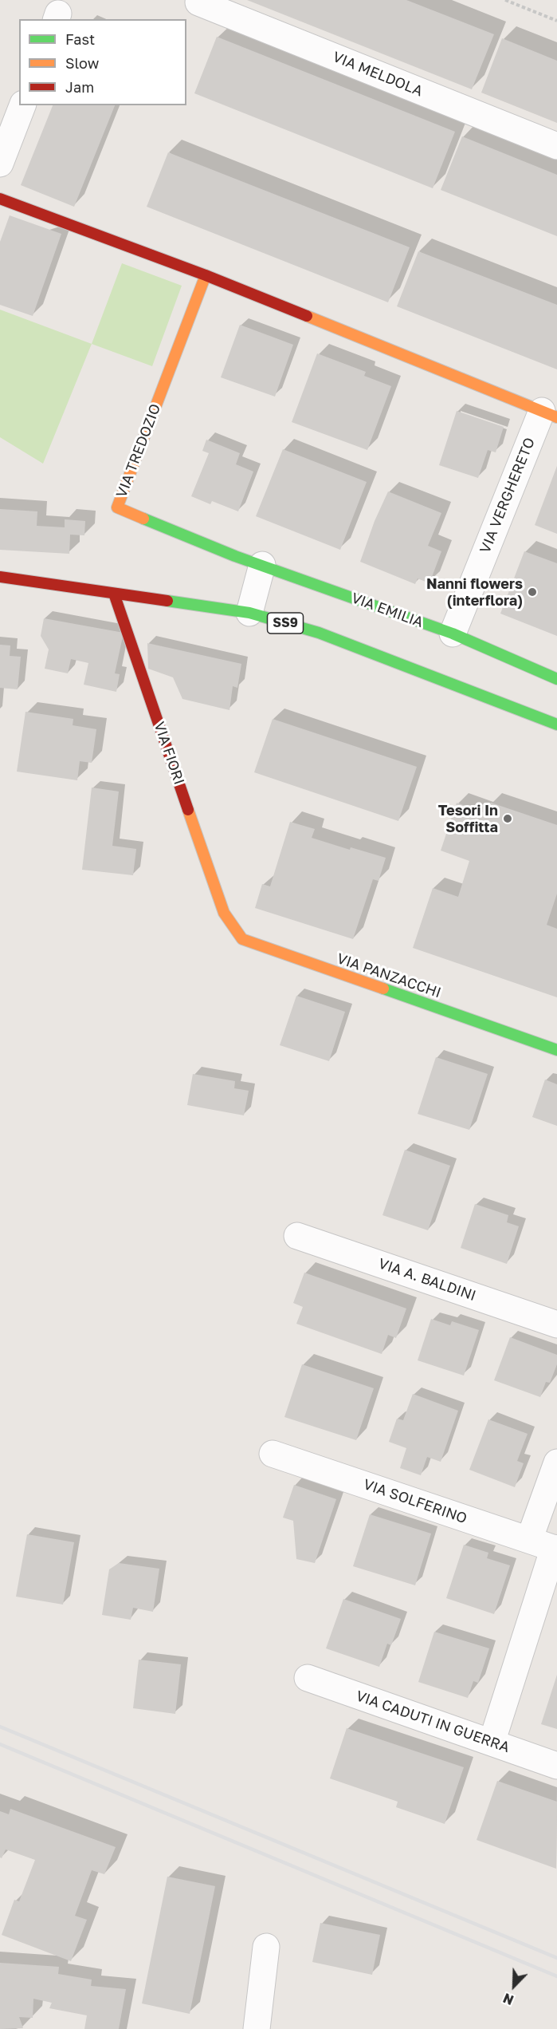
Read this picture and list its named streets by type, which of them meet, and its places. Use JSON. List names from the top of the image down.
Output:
{
  "streets": {
    "street": [
      "VIA MELDOLA",
      "VIA TREDOZIO",
      "VIA VERGHERETO",
      "VIA EMILIA",
      "SS9",
      "VIA FIORI",
      "VIA PANZACCHI",
      "VIA A. BALDINI",
      "VIA SOLFERINO",
      "VIA CADUTI IN GUERRA"
    ]
  },
  "crossings": [
    ["VIA TREDOZIO", "VIA EMILIA"],
    ["VIA VERGHERETO", "VIA EMILIA"],
    ["SS9", "VIA FIORI"],
    ["VIA FIORI", "VIA PANZACCHI"]
  ],
  "places": ["Nanni flowers (interflora)", "Tesori In Soffitta"],
  "legend": ["Fast", "Slow", "Jam"],
  "north": "bottom left"
}
